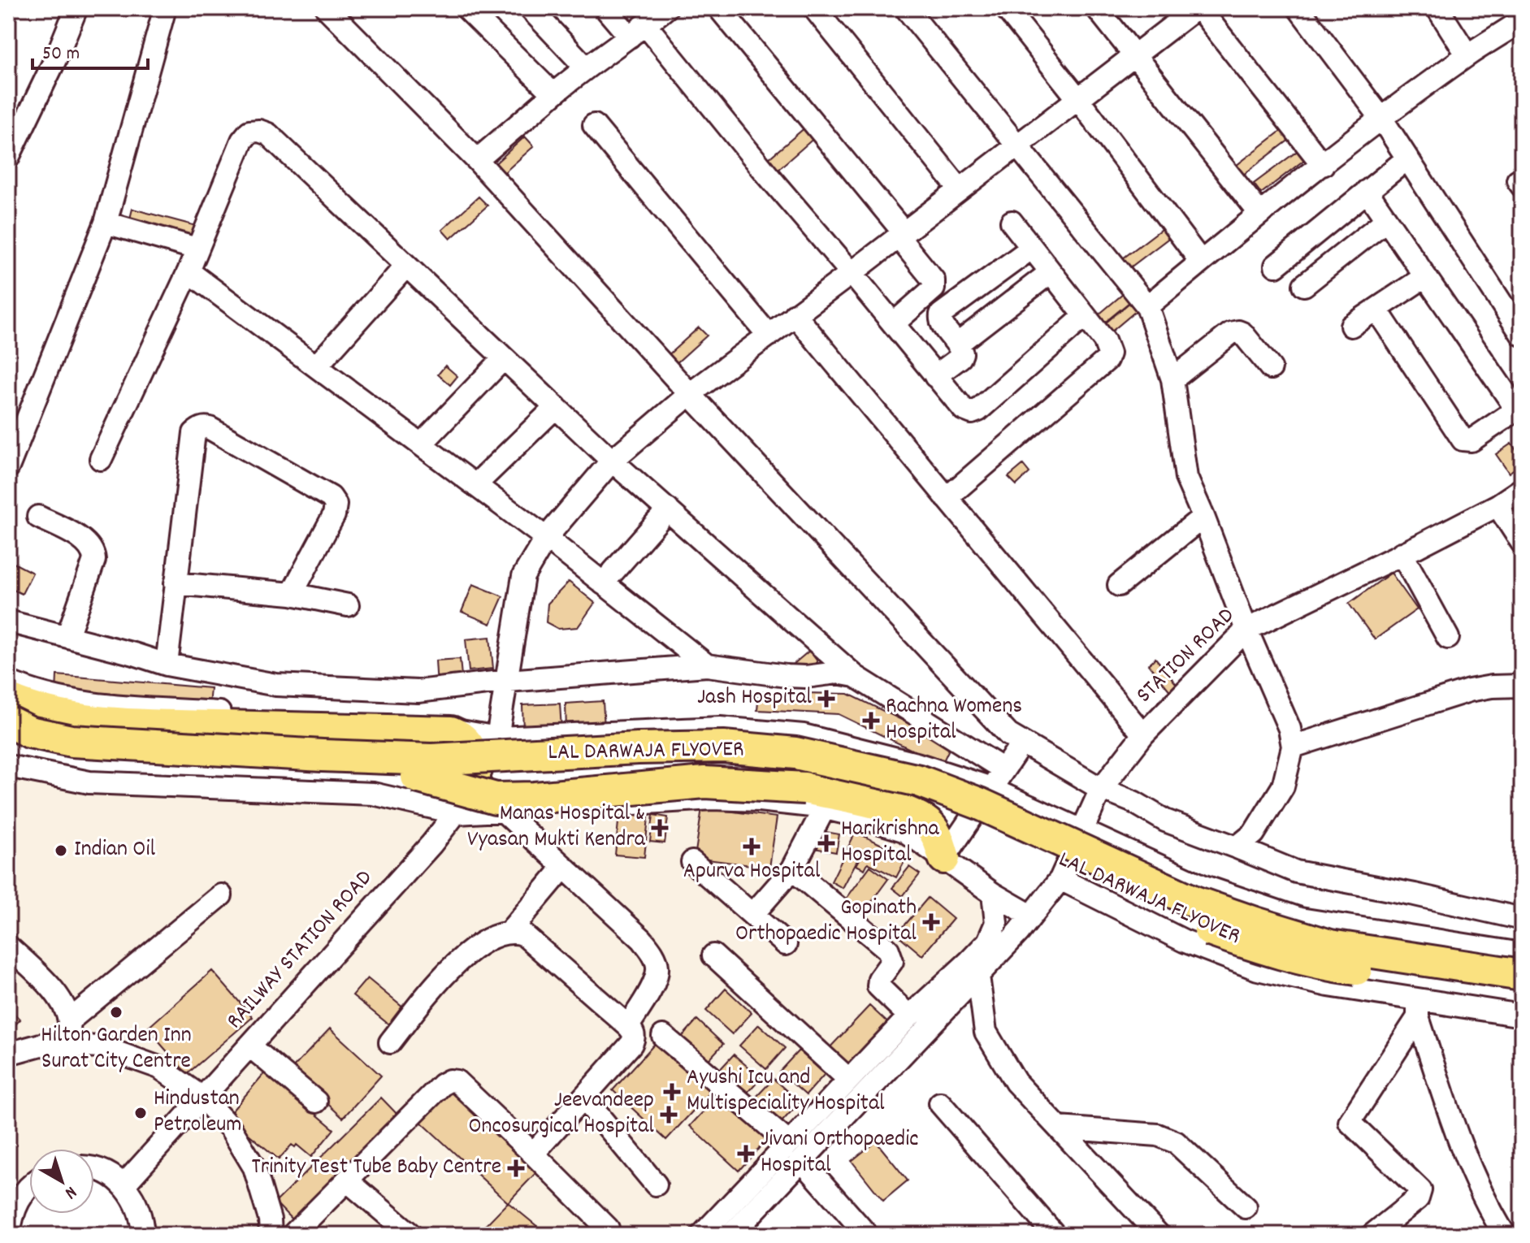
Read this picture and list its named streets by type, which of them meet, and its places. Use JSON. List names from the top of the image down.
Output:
{
  "streets": {
    "highway": ["LAL DARWAJA FLYOVER"],
    "street": ["STATION ROAD", "RAILWAY STATION ROAD"]
  },
  "places": {
    "health": [
      "Jash Hospital",
      "Rachna Womens Hospital",
      "Manas Hospital & Vyasan Mukti Kendra",
      "Harikrishna Hospital",
      "Apurva Hospital",
      "Gopinath Orthopaedic Hospital",
      "Ayushi Icu and Multispeciality Hospital",
      "Jeevandeep Oncosurgical Hospital",
      "Jivani Orthopaedic Hospital",
      "Trinity Test Tube Baby Centre"
    ],
    "other": ["Indian Oil", "Hilton Garden Inn Surat City Centre", "Hindustan Petroleum"]
  },
  "scale_bar": "50 m",
  "north": "bottom right"
}
